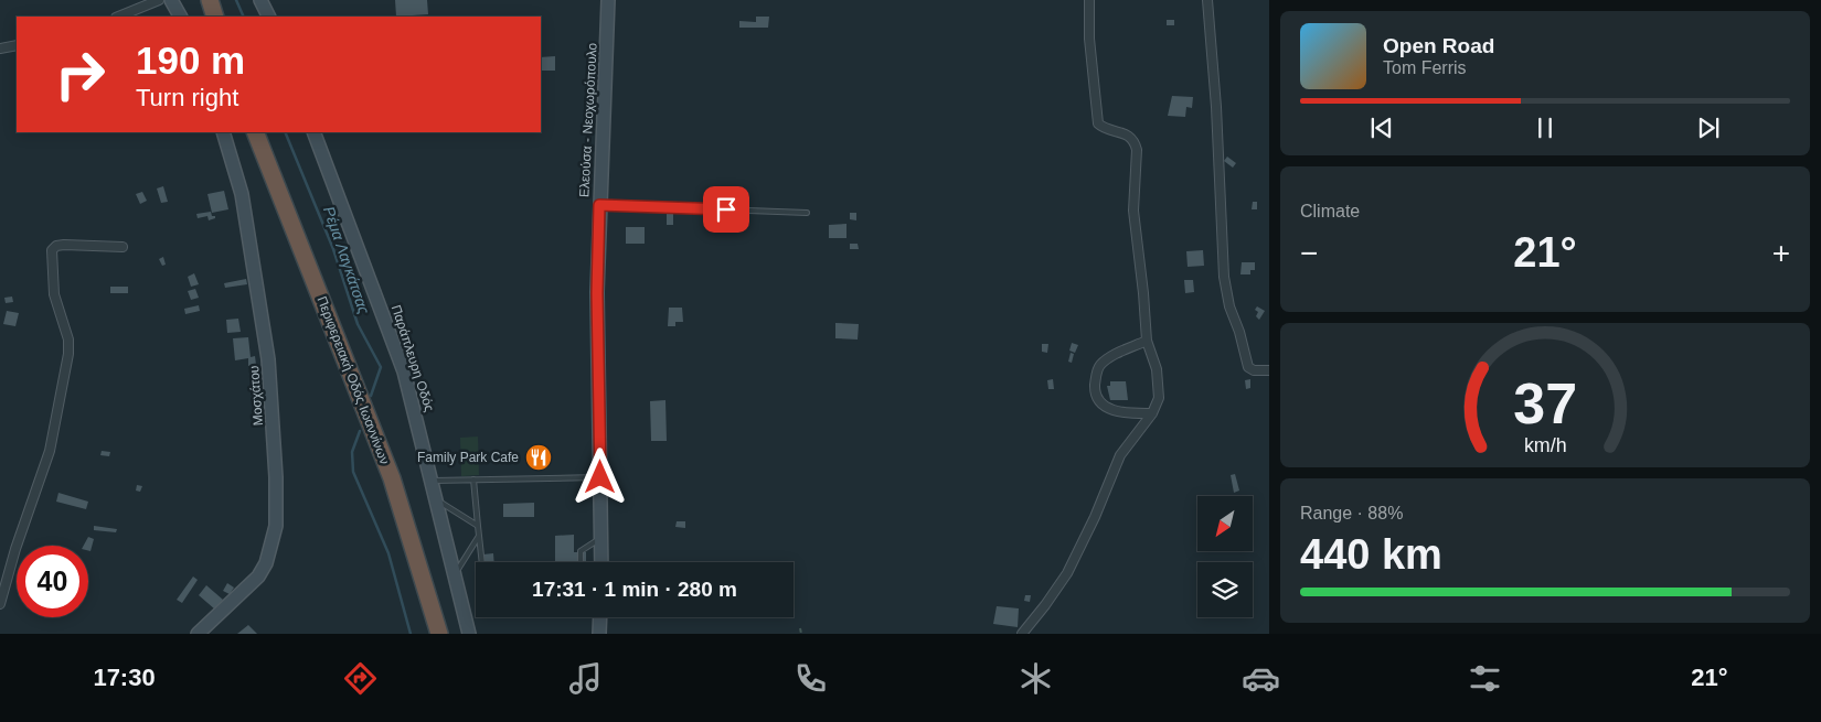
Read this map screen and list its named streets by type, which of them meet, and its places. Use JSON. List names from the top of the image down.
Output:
{
  "streets": {
    "highway": ["Περιφερειακή Οδός Ιωαννίνων"],
    "street": ["Ελεούσα - Νεοχωρόπουλο", "Παράπλευρη Οδός", "Μοσχάτου"]
  },
  "water": ["Ρέμα Λαγκάτσας"],
  "places": {
    "restaurant": ["Family Park Cafe"]
  },
  "north": "bottom left",
  "page": {
    "turn": ["190 m", "Turn right"],
    "song": ["Open Road", "Tom Ferris"],
    "tile": [
      "Climate",
      ["Range · 88%", "440 km"]
    ],
    "heat": ["−", "21°", "+"],
    "limit": "40",
    "trip": "17:31 · 1 min · 280 m",
    "tabs": ["17:30", "21°"],
    "gauge": ["37", "km/h"]
  }
}
